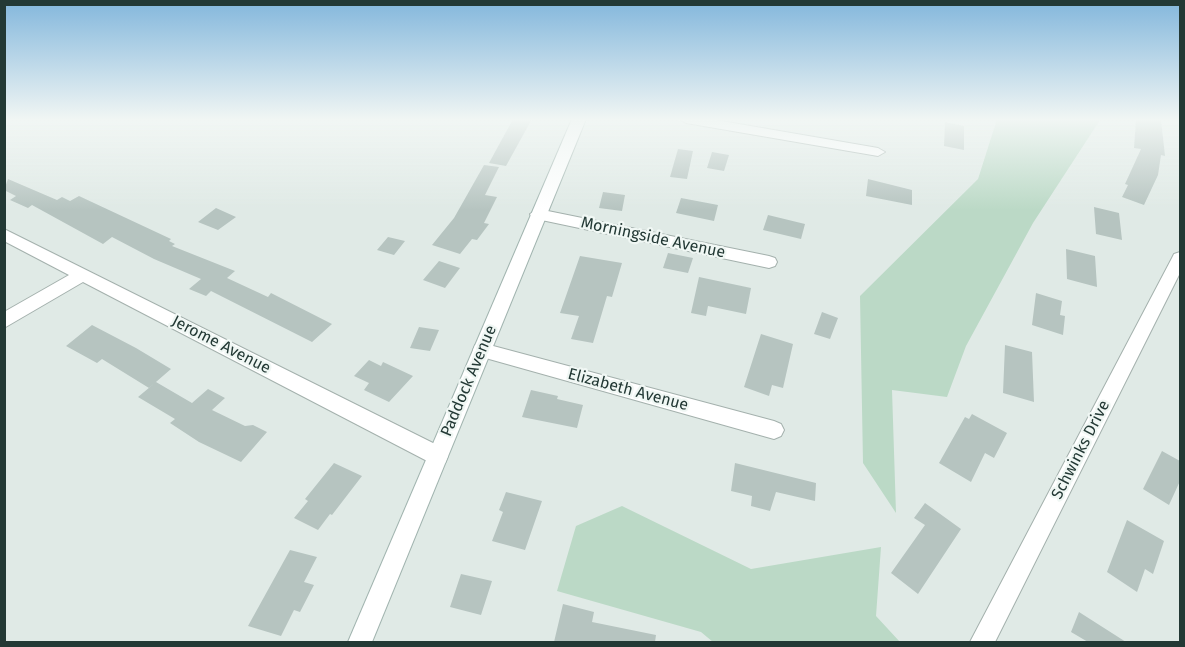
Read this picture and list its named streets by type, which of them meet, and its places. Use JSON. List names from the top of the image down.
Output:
{
  "streets": {
    "street": [
      "Morningside Avenue",
      "Jerome Avenue",
      "Paddock Avenue",
      "Elizabeth Avenue",
      "Schwinks Drive"
    ]
  },
  "crossings": [
    ["Morningside Avenue", "Paddock Avenue"],
    ["Jerome Avenue", "Paddock Avenue"],
    ["Paddock Avenue", "Elizabeth Avenue"]
  ]
}
